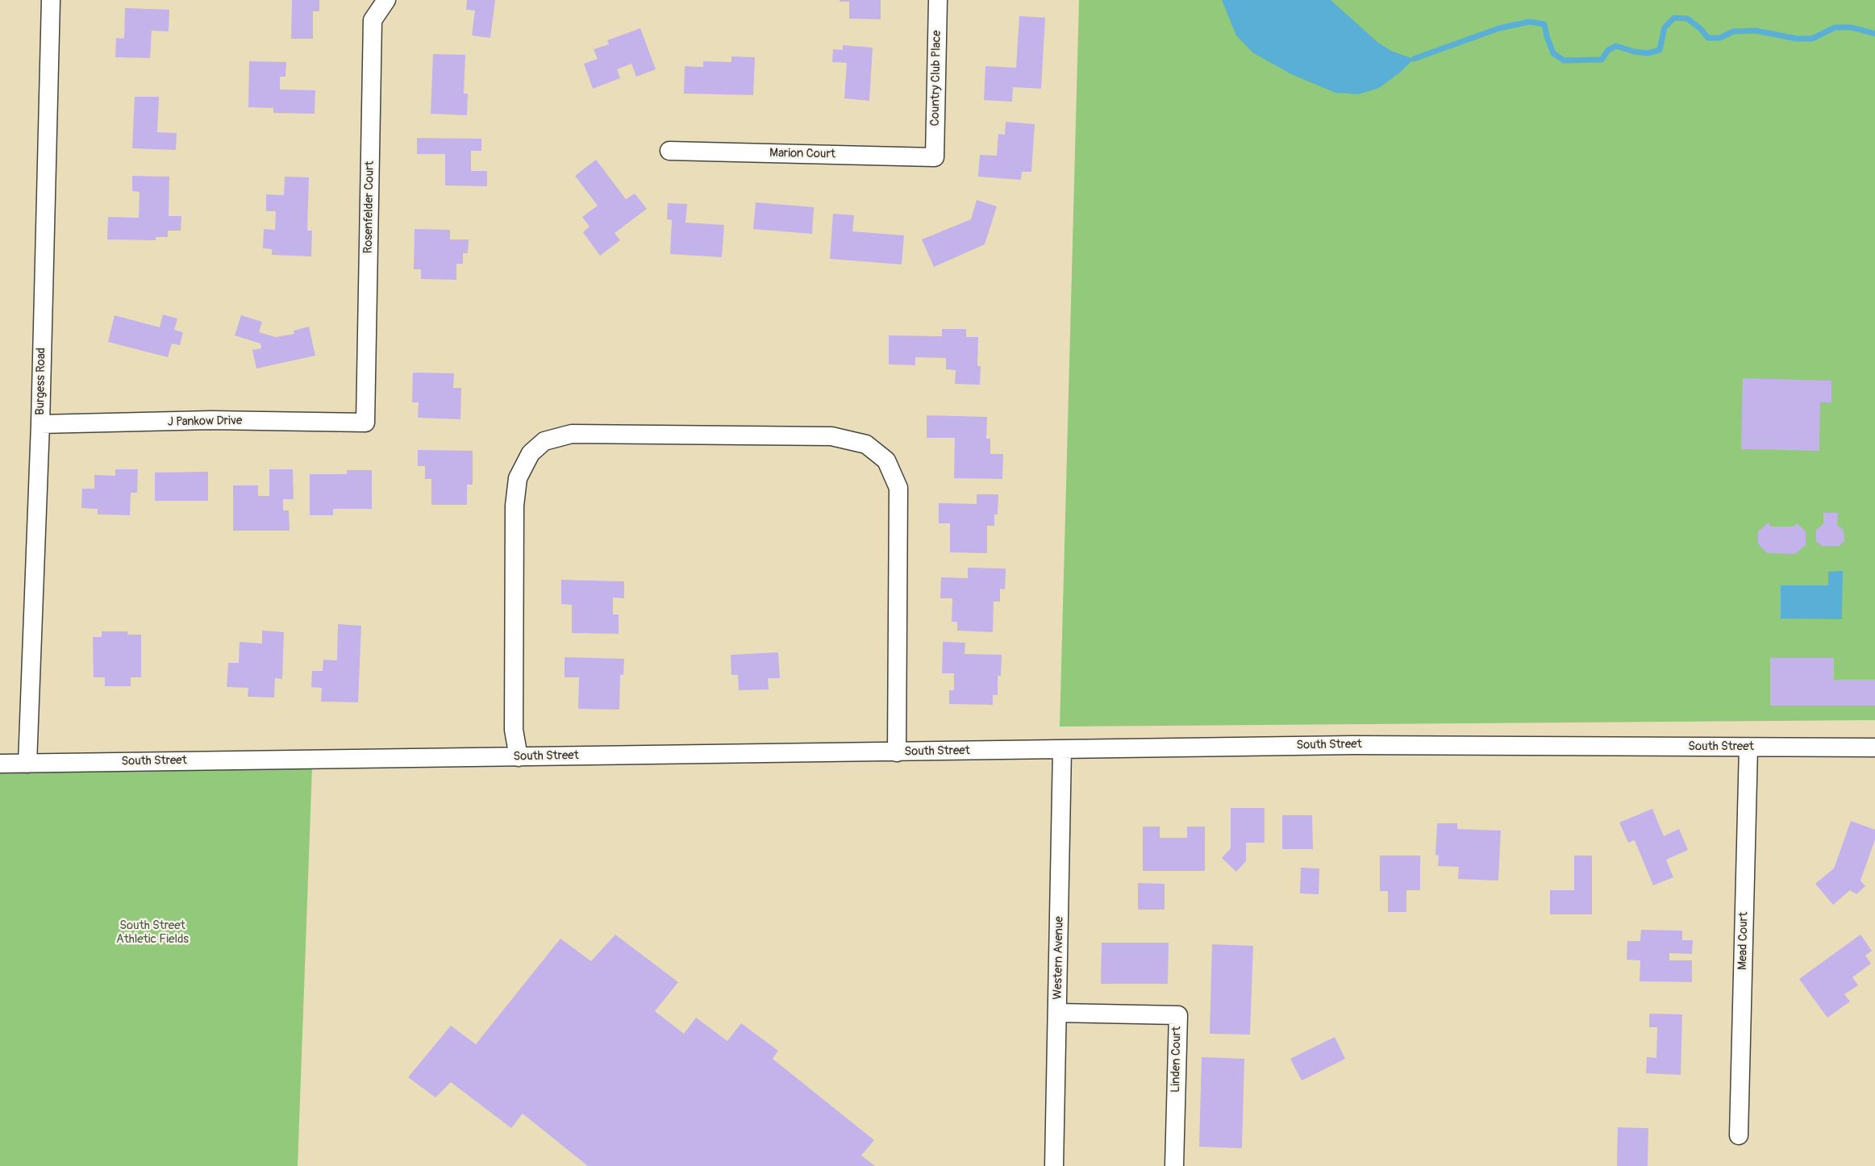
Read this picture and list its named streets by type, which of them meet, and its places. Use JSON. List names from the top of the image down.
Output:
{
  "streets": {
    "street": [
      "Country Club Place",
      "Marion Court",
      "Rosenfelder Court",
      "Burgess Road",
      "J Pankow Drive",
      "South Street",
      "Mead Court",
      "Western Avenue",
      "Linden Court"
    ]
  },
  "crossings": [
    ["Country Club Place", "Marion Court"],
    ["Rosenfelder Court", "J Pankow Drive"],
    ["Burgess Road", "J Pankow Drive"],
    ["Burgess Road", "South Street"],
    ["South Street", "Mead Court"],
    ["South Street", "Western Avenue"],
    ["Western Avenue", "Linden Court"]
  ],
  "parks": ["South Street Athletic Fields"]
}
